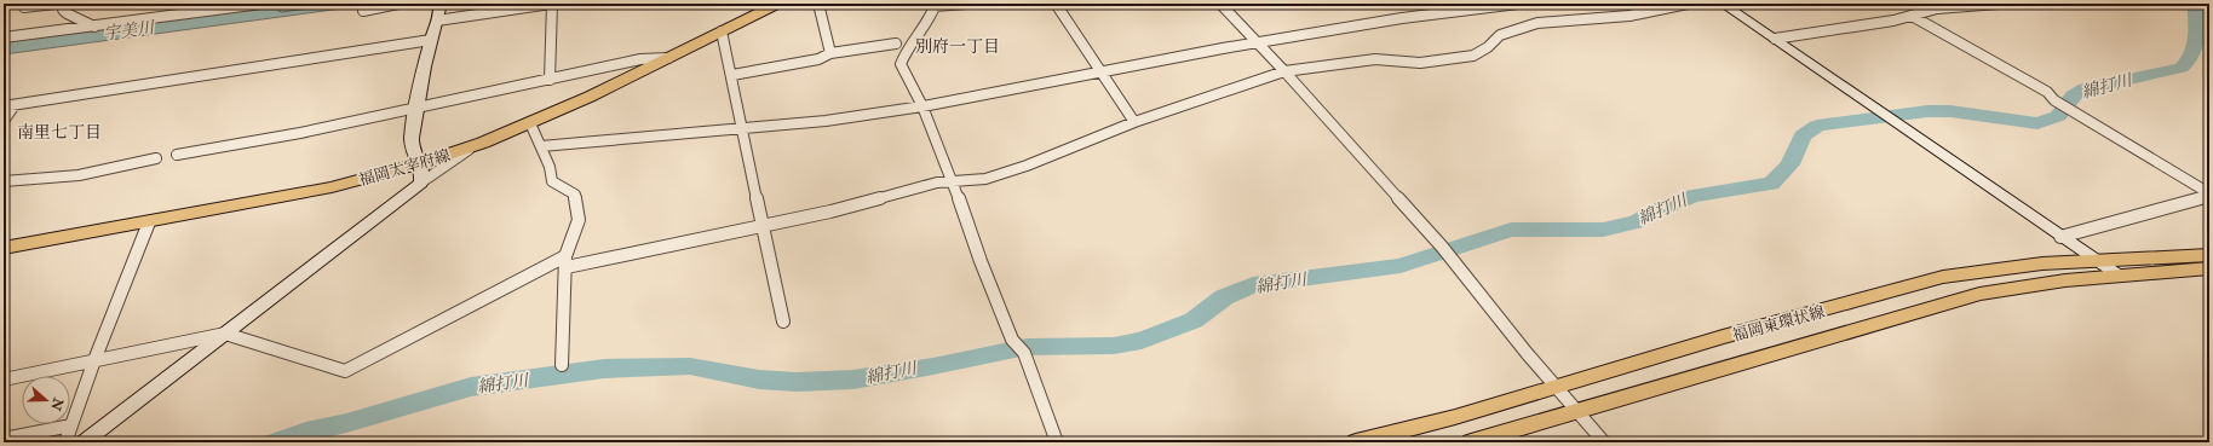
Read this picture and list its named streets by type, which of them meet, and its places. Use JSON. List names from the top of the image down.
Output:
{
  "streets": {
    "main road": ["福岡太宰府線", "福岡東環状線"]
  },
  "districts": ["別府一丁目", "南里七丁目"],
  "water": ["宇美川", "綿打川"],
  "north": "right"
}
